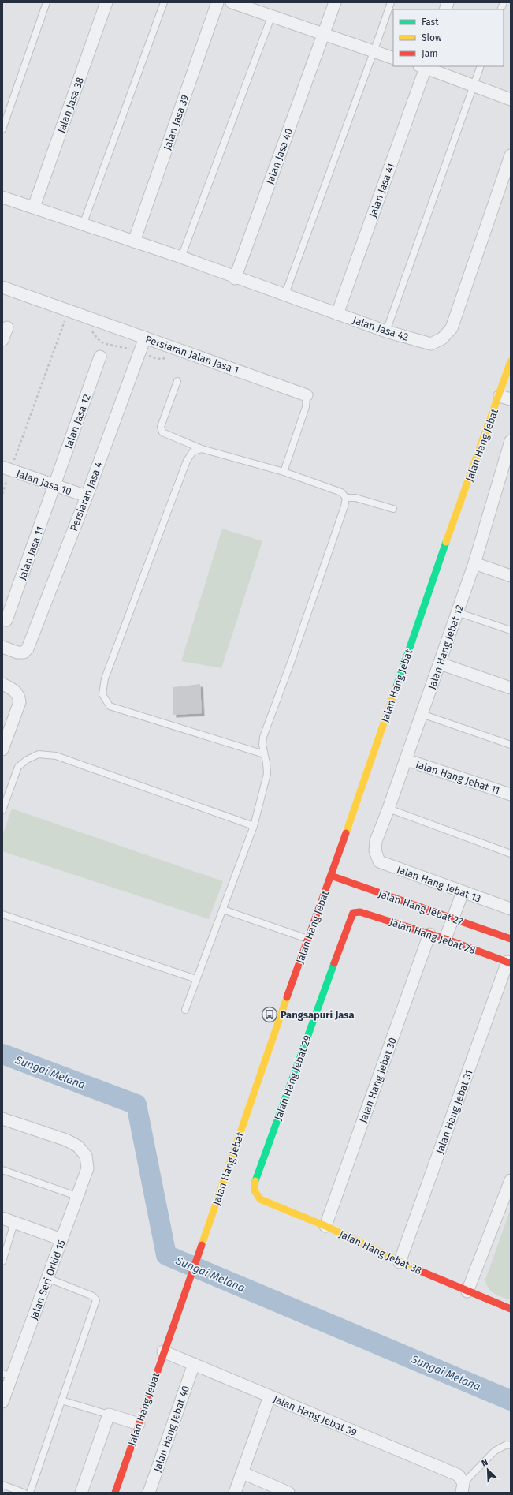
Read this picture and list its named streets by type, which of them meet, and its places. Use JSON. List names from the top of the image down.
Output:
{
  "streets": {
    "street": [
      "Jalan Jasa 38",
      "Jalan Jasa 39",
      "Jalan Jasa 40",
      "Jalan Jasa 41",
      "Jalan Jasa 42",
      "Persiaran Jalan Jasa 1",
      "Jalan Jasa 12",
      "Jalan Hang Jebat",
      "Jalan Jasa 10",
      "Persiaran Jasa 4",
      "Jalan Jasa 11",
      "Jalan Hang Jebat 12",
      "Jalan Hang Jebat 11",
      "Jalan Hang Jebat 13",
      "Jalan Hang Jebat 27",
      "Jalan Hang Jebat 28",
      "Jalan Hang Jebat 29",
      "Jalan Hang Jebat 30",
      "Jalan Hang Jebat 31",
      "Jalan Hang Jebat 38",
      "Jalan Seri Orkid 15",
      "Jalan Hang Jebat 39",
      "Jalan Hang Jebat 40"
    ]
  },
  "crossings": [
    ["Jalan Jasa 38", "Jalan Jasa 42"],
    ["Jalan Jasa 39", "Jalan Jasa 42"],
    ["Jalan Jasa 40", "Jalan Jasa 42"],
    ["Jalan Jasa 41", "Jalan Jasa 42"],
    ["Persiaran Jalan Jasa 1", "Persiaran Jasa 4"],
    ["Jalan Jasa 12", "Jalan Jasa 10"],
    ["Jalan Jasa 12", "Jalan Jasa 11"],
    ["Jalan Hang Jebat", "Jalan Hang Jebat 27"],
    ["Jalan Hang Jebat", "Jalan Hang Jebat 39"],
    ["Jalan Jasa 10", "Persiaran Jasa 4"],
    ["Jalan Jasa 10", "Jalan Jasa 11"],
    ["Jalan Hang Jebat 12", "Jalan Hang Jebat 11"],
    ["Jalan Hang Jebat 12", "Jalan Hang Jebat 13"],
    ["Jalan Hang Jebat 28", "Jalan Hang Jebat 29"],
    ["Jalan Hang Jebat 28", "Jalan Hang Jebat 30"],
    ["Jalan Hang Jebat 28", "Jalan Hang Jebat 31"],
    ["Jalan Hang Jebat 29", "Jalan Hang Jebat 38"],
    ["Jalan Hang Jebat 30", "Jalan Hang Jebat 38"],
    ["Jalan Hang Jebat 31", "Jalan Hang Jebat 38"],
    ["Jalan Hang Jebat 39", "Jalan Hang Jebat 40"]
  ],
  "water": ["Sungai Melana"],
  "places": {
    "bus stop": ["Pangsapuri Jasa"]
  },
  "legend": ["Fast", "Slow", "Jam"],
  "north": "top left"
}
